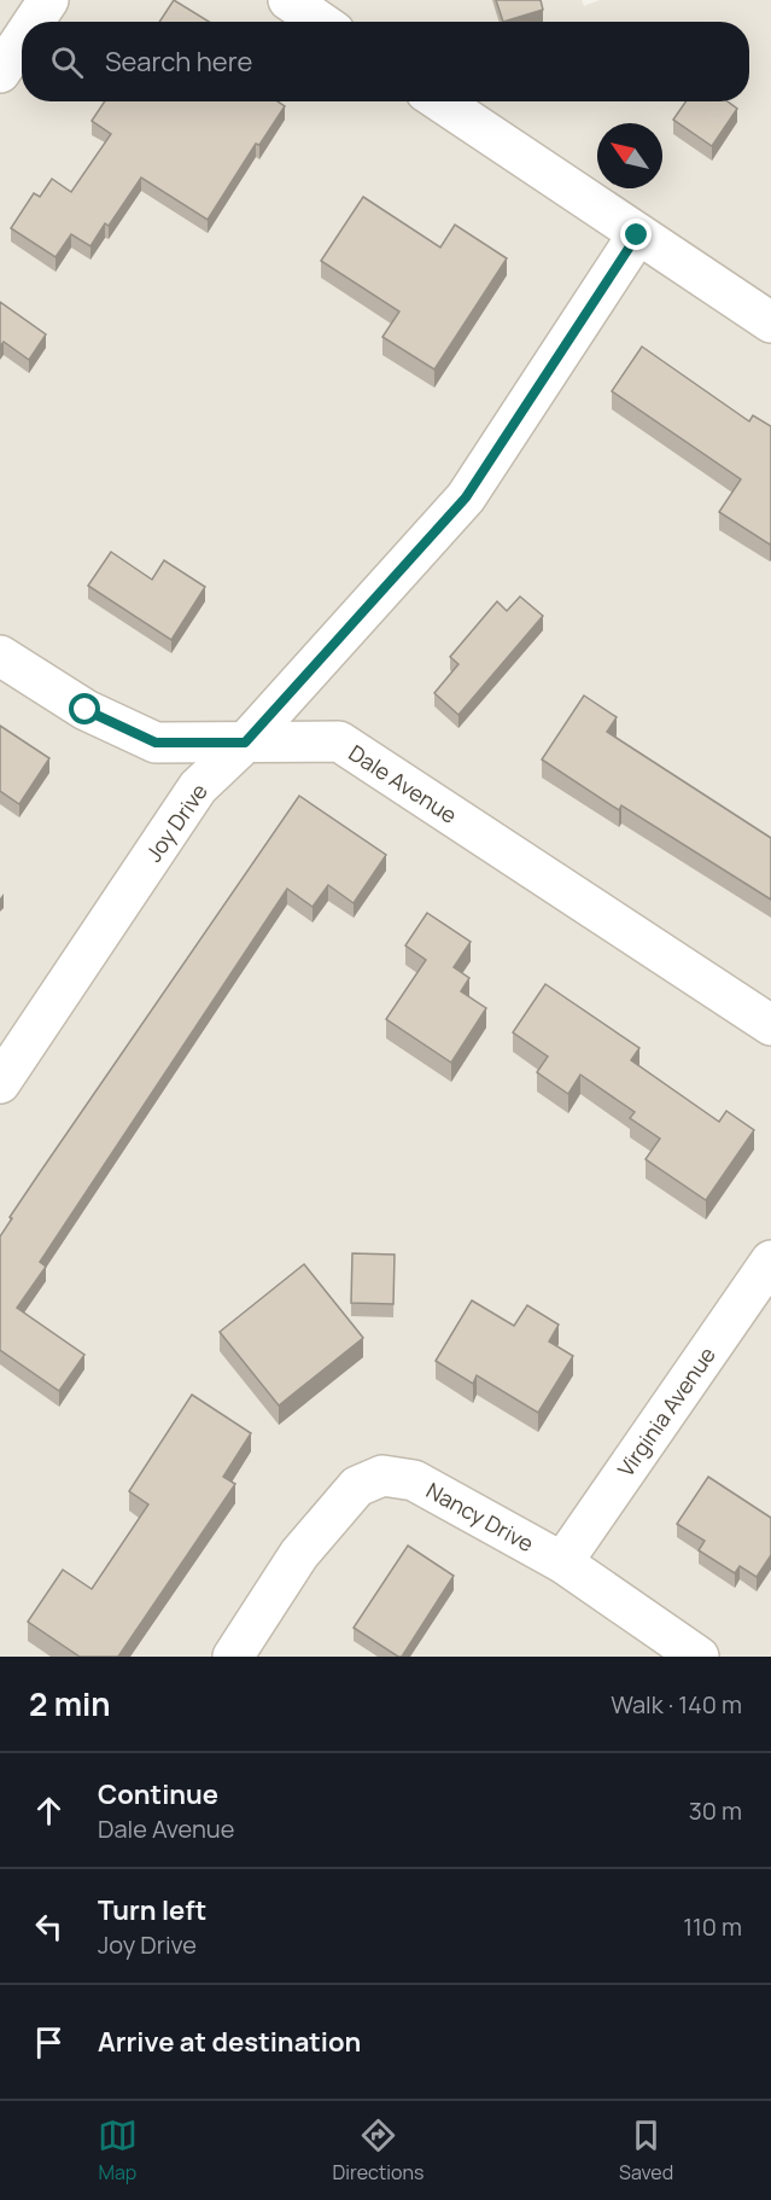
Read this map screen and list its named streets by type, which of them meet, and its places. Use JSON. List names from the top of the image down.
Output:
{
  "streets": {
    "street": [
      "Dale Avenue",
      "Joy Drive",
      "Virginia Avenue",
      "Nancy Drive"
    ]
  },
  "crossings": [
    ["Dale Avenue", "Joy Drive"],
    ["Virginia Avenue", "Nancy Drive"]
  ],
  "north": "top left",
  "page": {
    "search": "Search here",
    "heading": ["2 min", "Walk · 140 m"],
    "list": [
      ["Continue", "Dale Avenue", "30 m"],
      ["Turn left", "Joy Drive", "110 m"],
      "Arrive at destination"
    ],
    "nav": ["Map", "Directions", "Saved"]
  }
}
